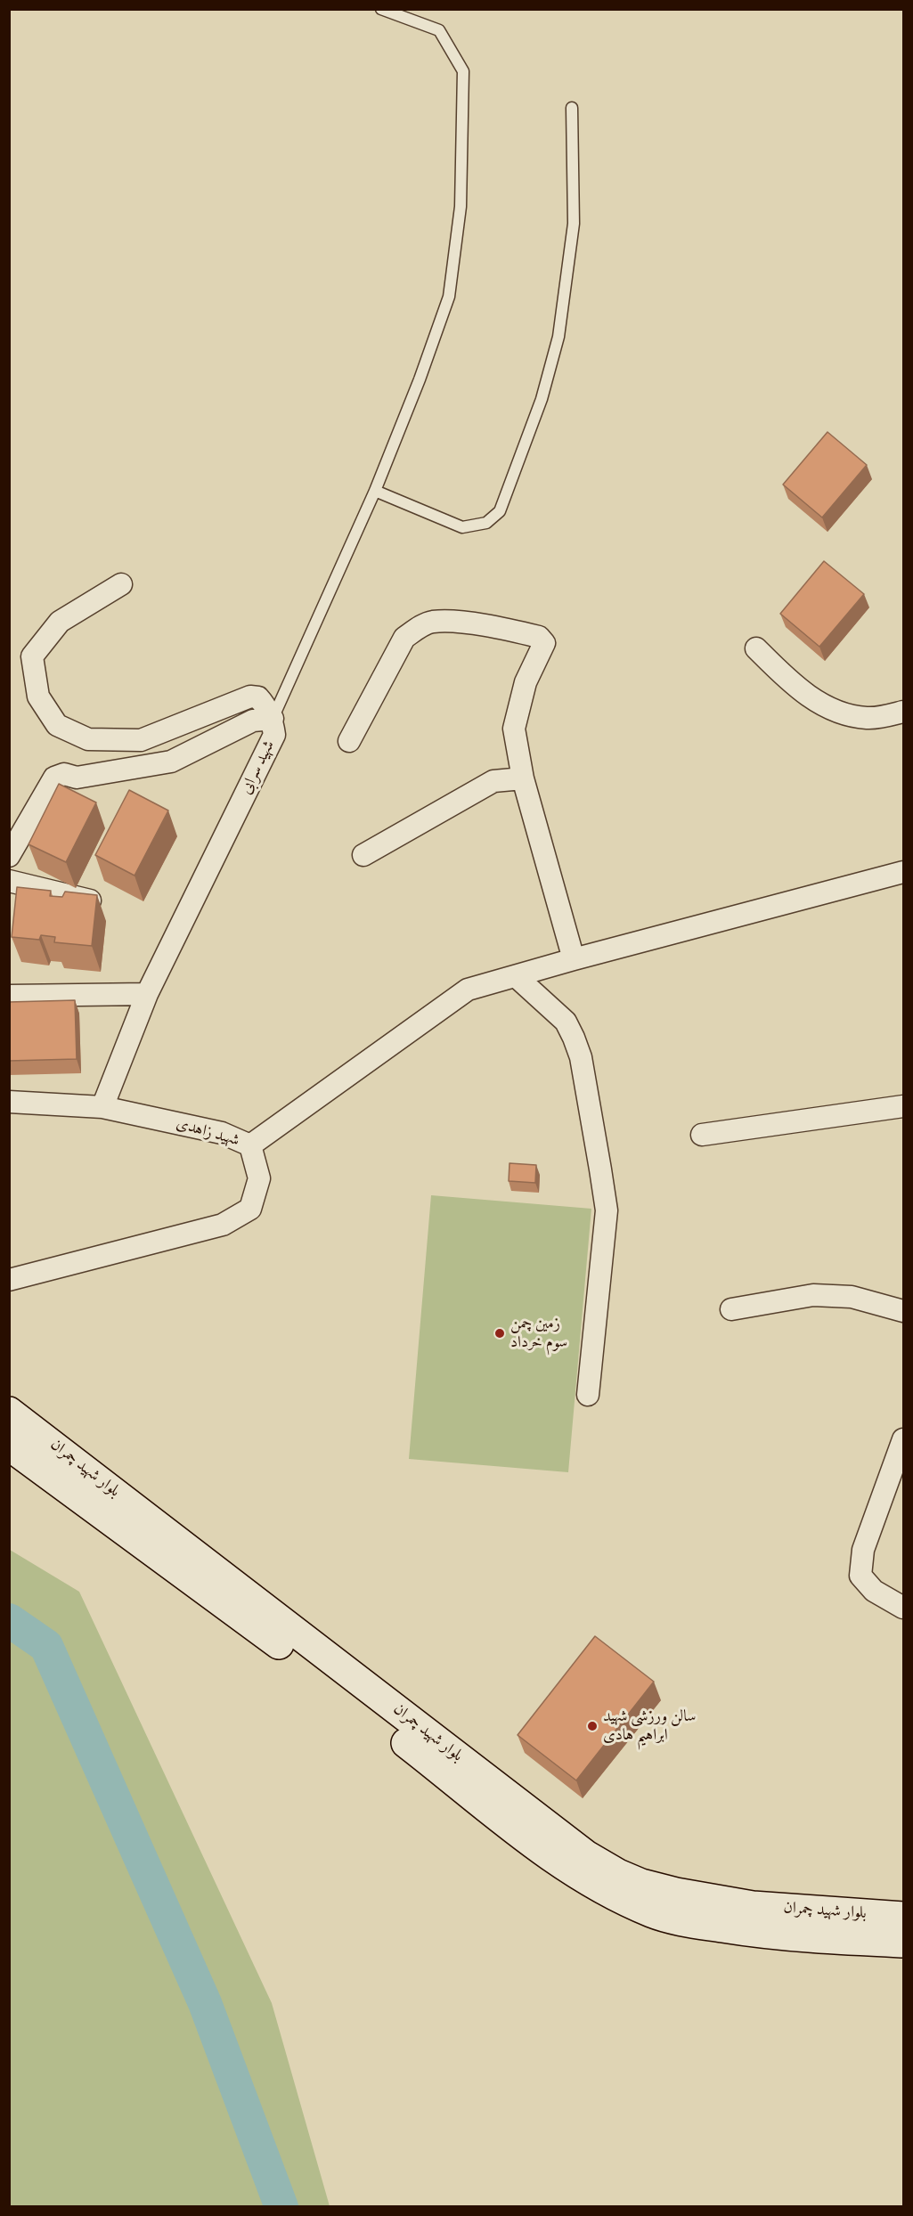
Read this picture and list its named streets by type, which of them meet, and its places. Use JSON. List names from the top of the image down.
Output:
{
  "streets": {
    "main road": ["بلوار شهید چمران"],
    "street": ["شهید سرابی", "شهید زاهدی"]
  },
  "crossings": [
    ["شهید سرابی", "شهید زاهدی"]
  ],
  "places": ["زمین چمن سوم خرداد", "سالن ورزشی شهید ابراهیم هادی"]
}
